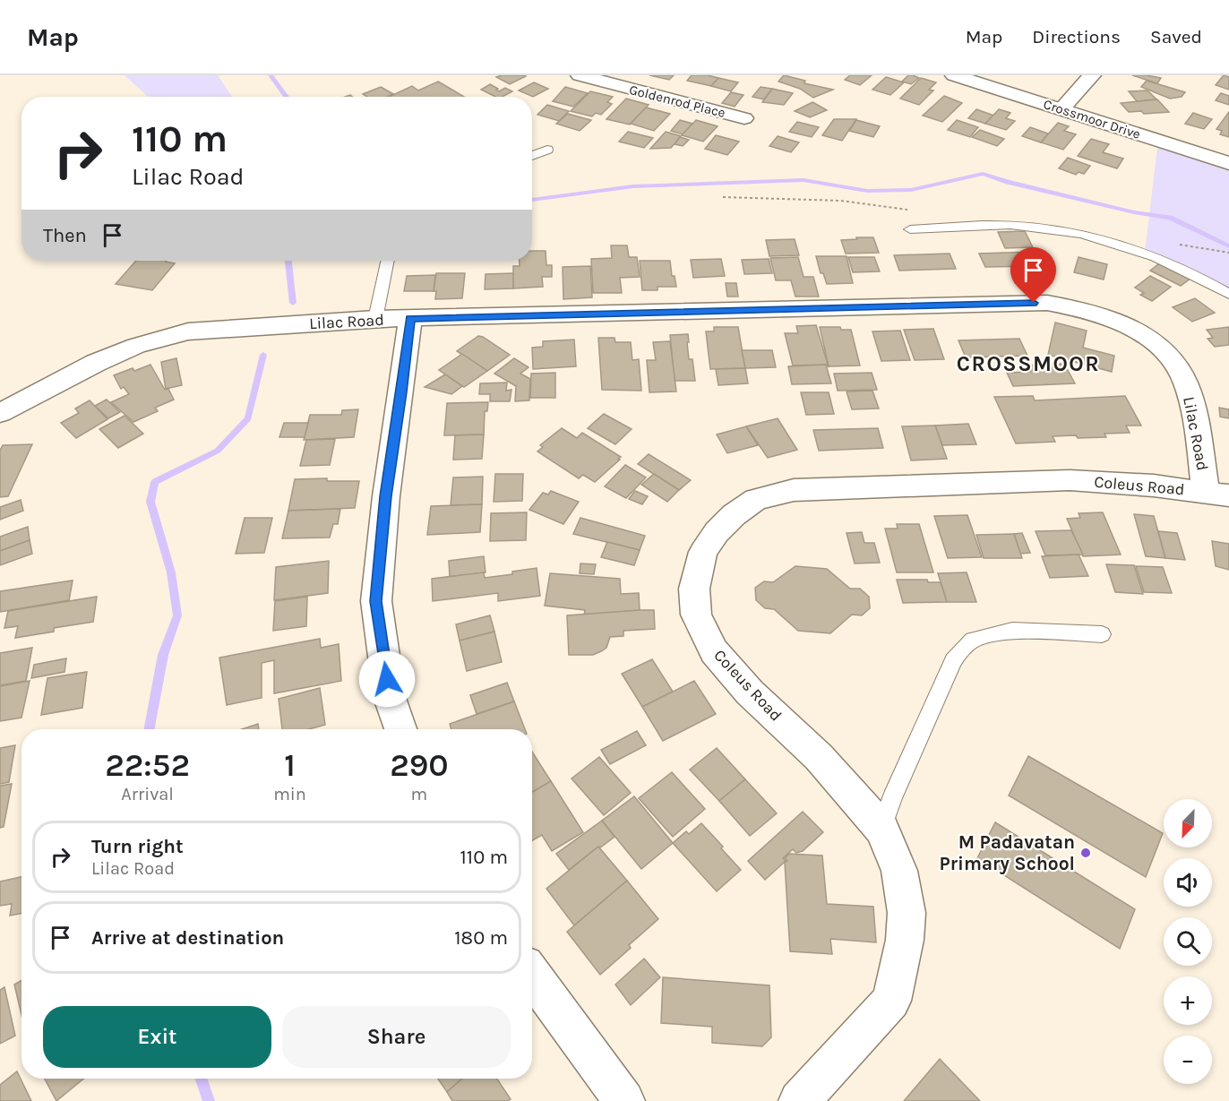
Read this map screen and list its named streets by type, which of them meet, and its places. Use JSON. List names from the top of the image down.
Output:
{
  "streets": {
    "street": [
      "Goldenrod Place",
      "Crossmoor Drive",
      "Lilac Road",
      "Coleus Road"
    ]
  },
  "crossings": [
    ["Lilac Road", "Coleus Road"]
  ],
  "districts": ["CROSSMOOR"],
  "places": ["M Padavatan Primary School"],
  "north": "bottom left",
  "page": {
    "header": "Map",
    "nav": ["Map", "Directions", "Saved"],
    "turn": ["110 m", "Lilac Road"],
    "then": "Then",
    "eta": [
      "22:52",
      "Arrival",
      "1",
      "min",
      "290",
      "m"
    ],
    "map_buttons": ["+", "−"],
    "list": [
      {
        "name": "Turn right",
        "note": "Lilac Road",
        "value": "110 m"
      },
      {
        "name": "Arrive at destination",
        "value": "180 m"
      }
    ],
    "buttons": ["Exit", "Share"]
  }
}
